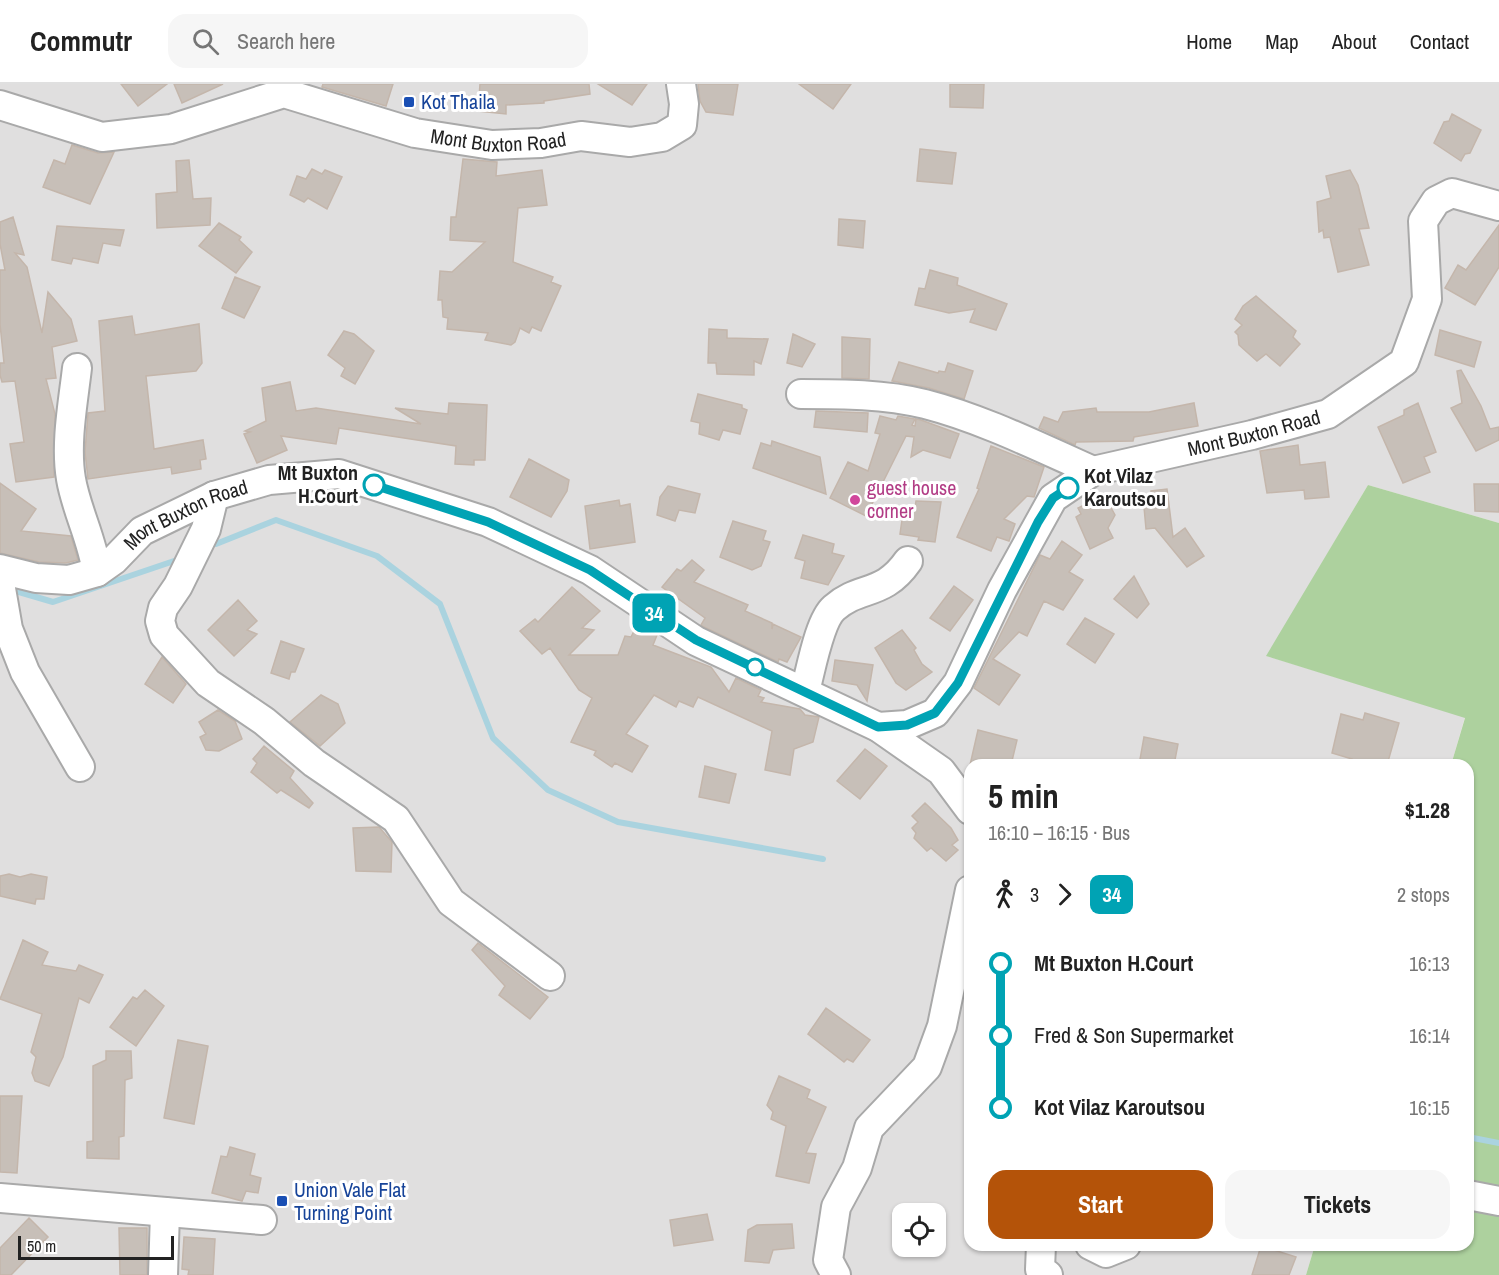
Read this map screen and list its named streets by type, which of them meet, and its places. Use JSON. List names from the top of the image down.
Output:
{
  "streets": {
    "street": ["Mont Buxton Road"]
  },
  "places": {
    "transit": ["Kot Thaila", "Union Vale Flat Turning Point"],
    "other": ["Mt Buxton H.Court", "Kot Vilaz Karoutsou", "guest house corner"]
  },
  "lines": ["bus line 34"],
  "scale_bar": "50 m",
  "page": {
    "header": "Commutr",
    "search": "Search here",
    "nav": [
      "Home",
      "Map",
      "About",
      "Contact"
    ],
    "on_map": "34",
    "heading": ["5 min", "16:10 – 16:15 · Bus", "$1.28"],
    "legs": ["3", "34", "2 stops"],
    "list": [
      {
        "name": "Mt Buxton H.Court",
        "value": "16:13"
      },
      {
        "name": "Fred & Son Supermarket",
        "value": "16:14"
      },
      {
        "name": "Kot Vilaz Karoutsou",
        "value": "16:15"
      }
    ],
    "buttons": ["Start", "Tickets"],
    "scale": "50 m"
  }
}
